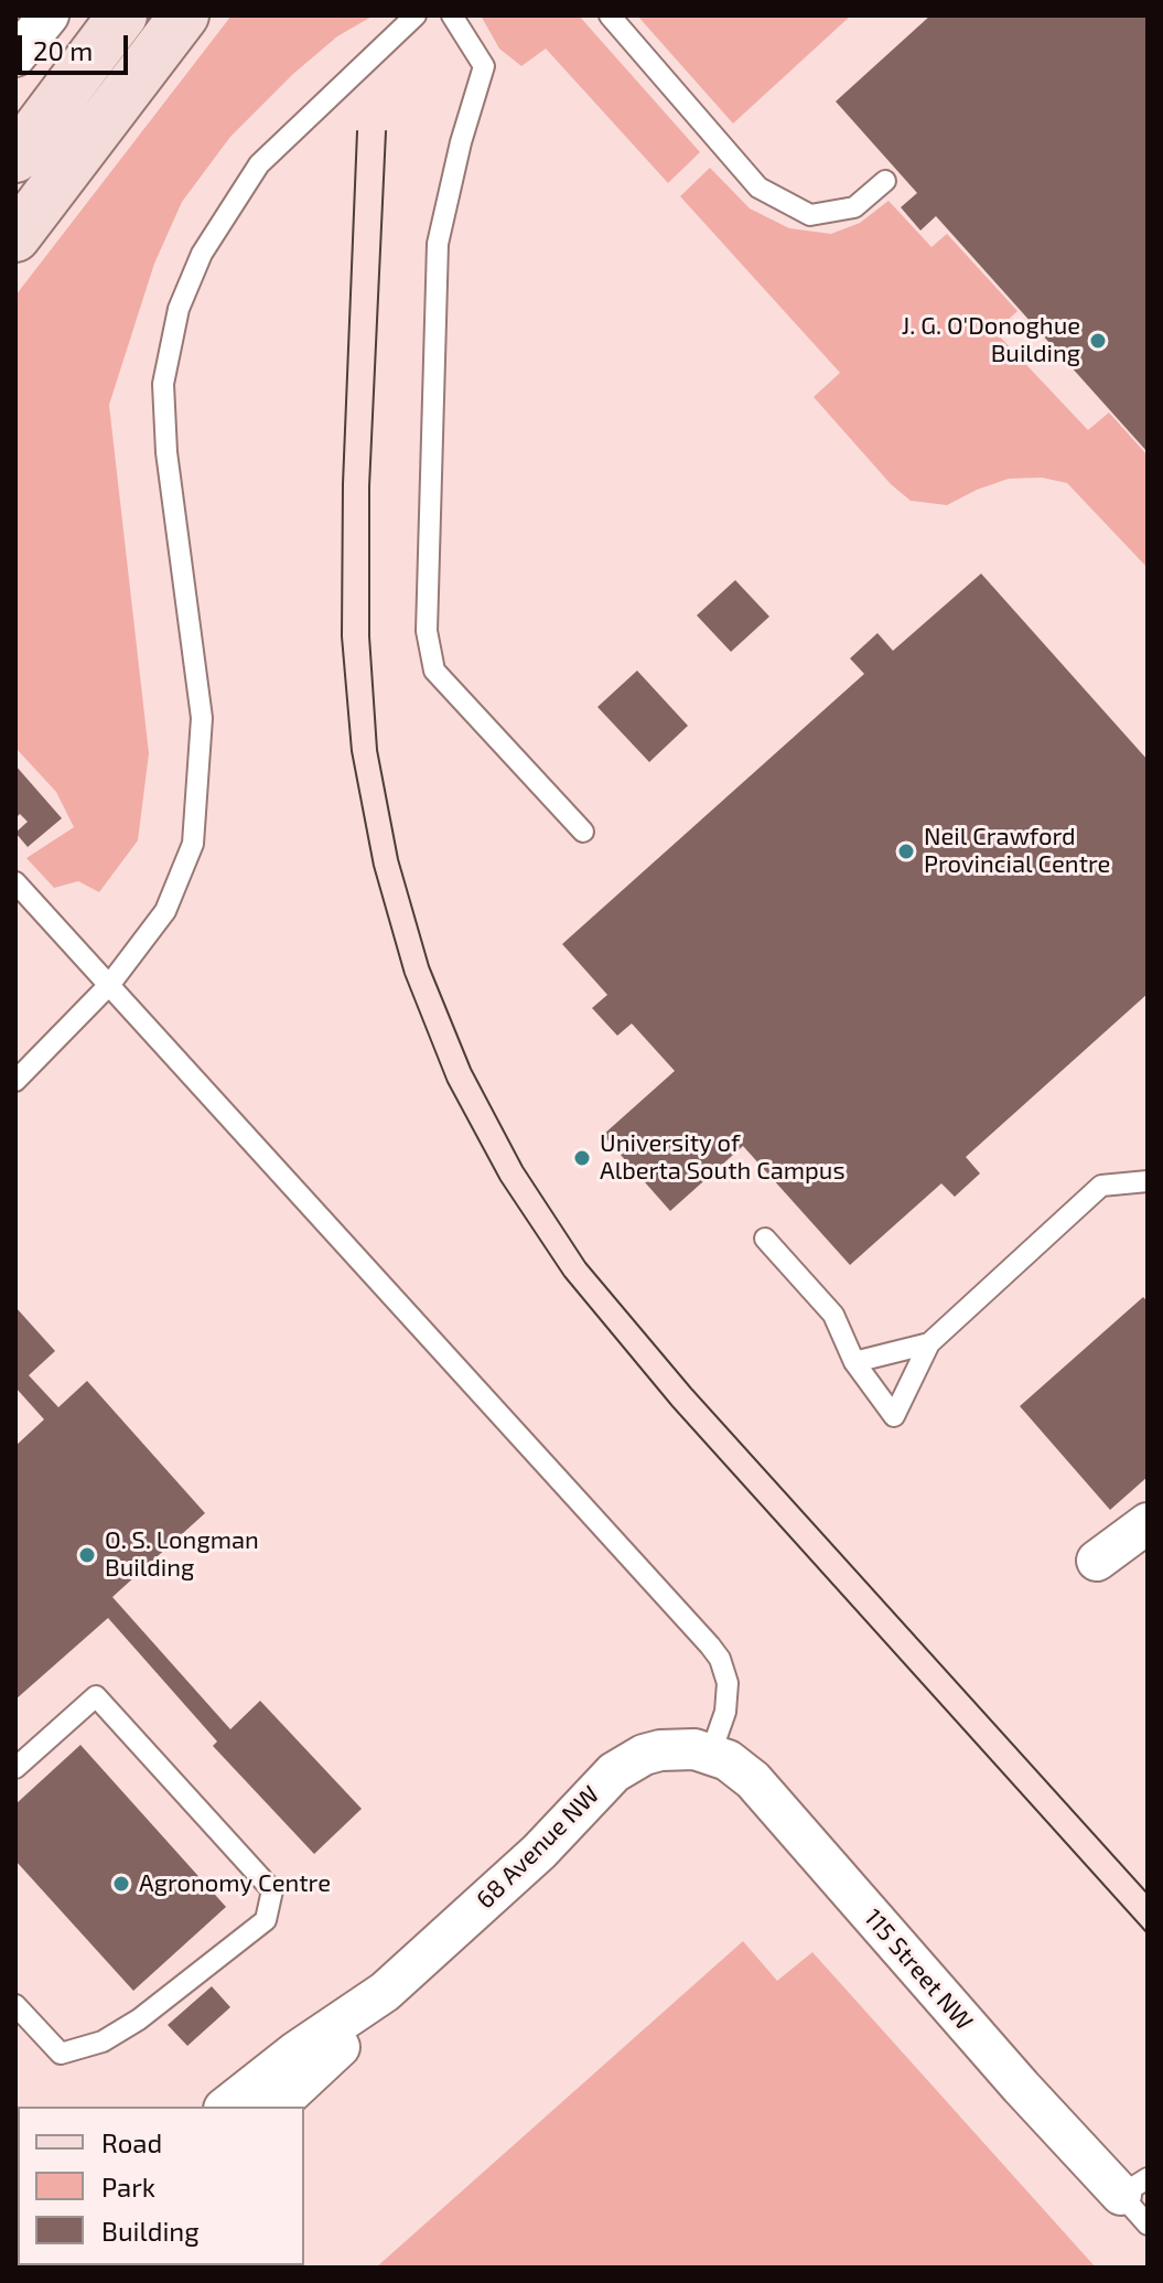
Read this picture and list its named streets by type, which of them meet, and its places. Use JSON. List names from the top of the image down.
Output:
{
  "streets": {
    "street": ["68 Avenue NW", "115 Street NW"]
  },
  "crossings": [
    ["68 Avenue NW", "115 Street NW"]
  ],
  "places": [
    "J. G. O'Donoghue Building",
    "Neil Crawford Provincial Centre",
    "University of Alberta South Campus",
    "O. S. Longman Building",
    "Agronomy Centre"
  ],
  "legend": ["Road", "Park", "Building"],
  "scale_bar": "20 m"
}
